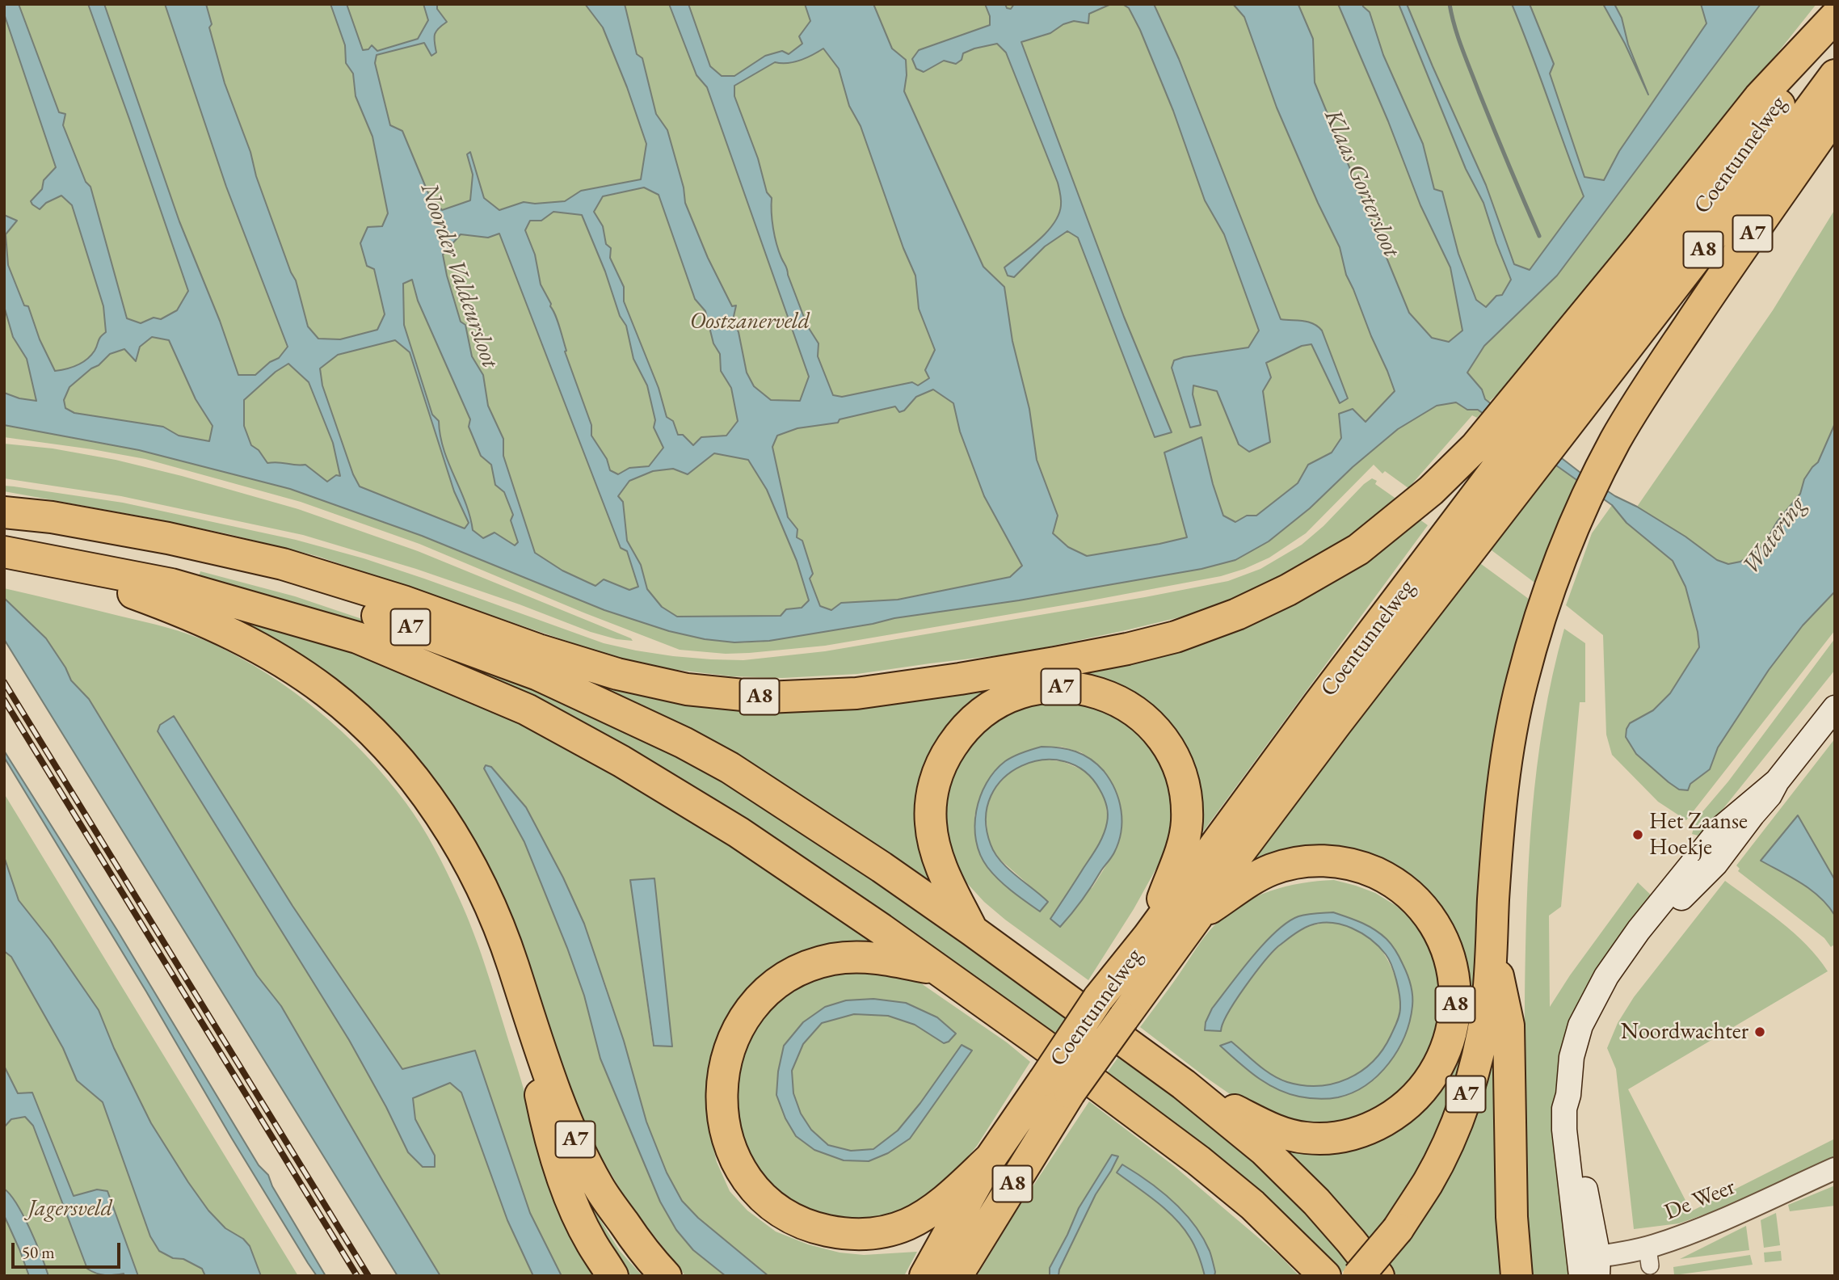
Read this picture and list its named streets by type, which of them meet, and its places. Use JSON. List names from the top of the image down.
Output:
{
  "streets": {
    "highway": ["Coentunnelweg", "A7", "A8"],
    "street": ["De Weer"]
  },
  "crossings": [
    ["Coentunnelweg", "A7"],
    ["Coentunnelweg", "A8"],
    ["A7", "A8"]
  ],
  "water": ["Klaas Gortersloot", "Noorder Valdeursloot", "Watering"],
  "parks": ["Oostzanerveld", "Jagersveld"],
  "places": ["Het Zaanse Hoekje", "Noordwachter"],
  "scale_bar": "50 m"
}
